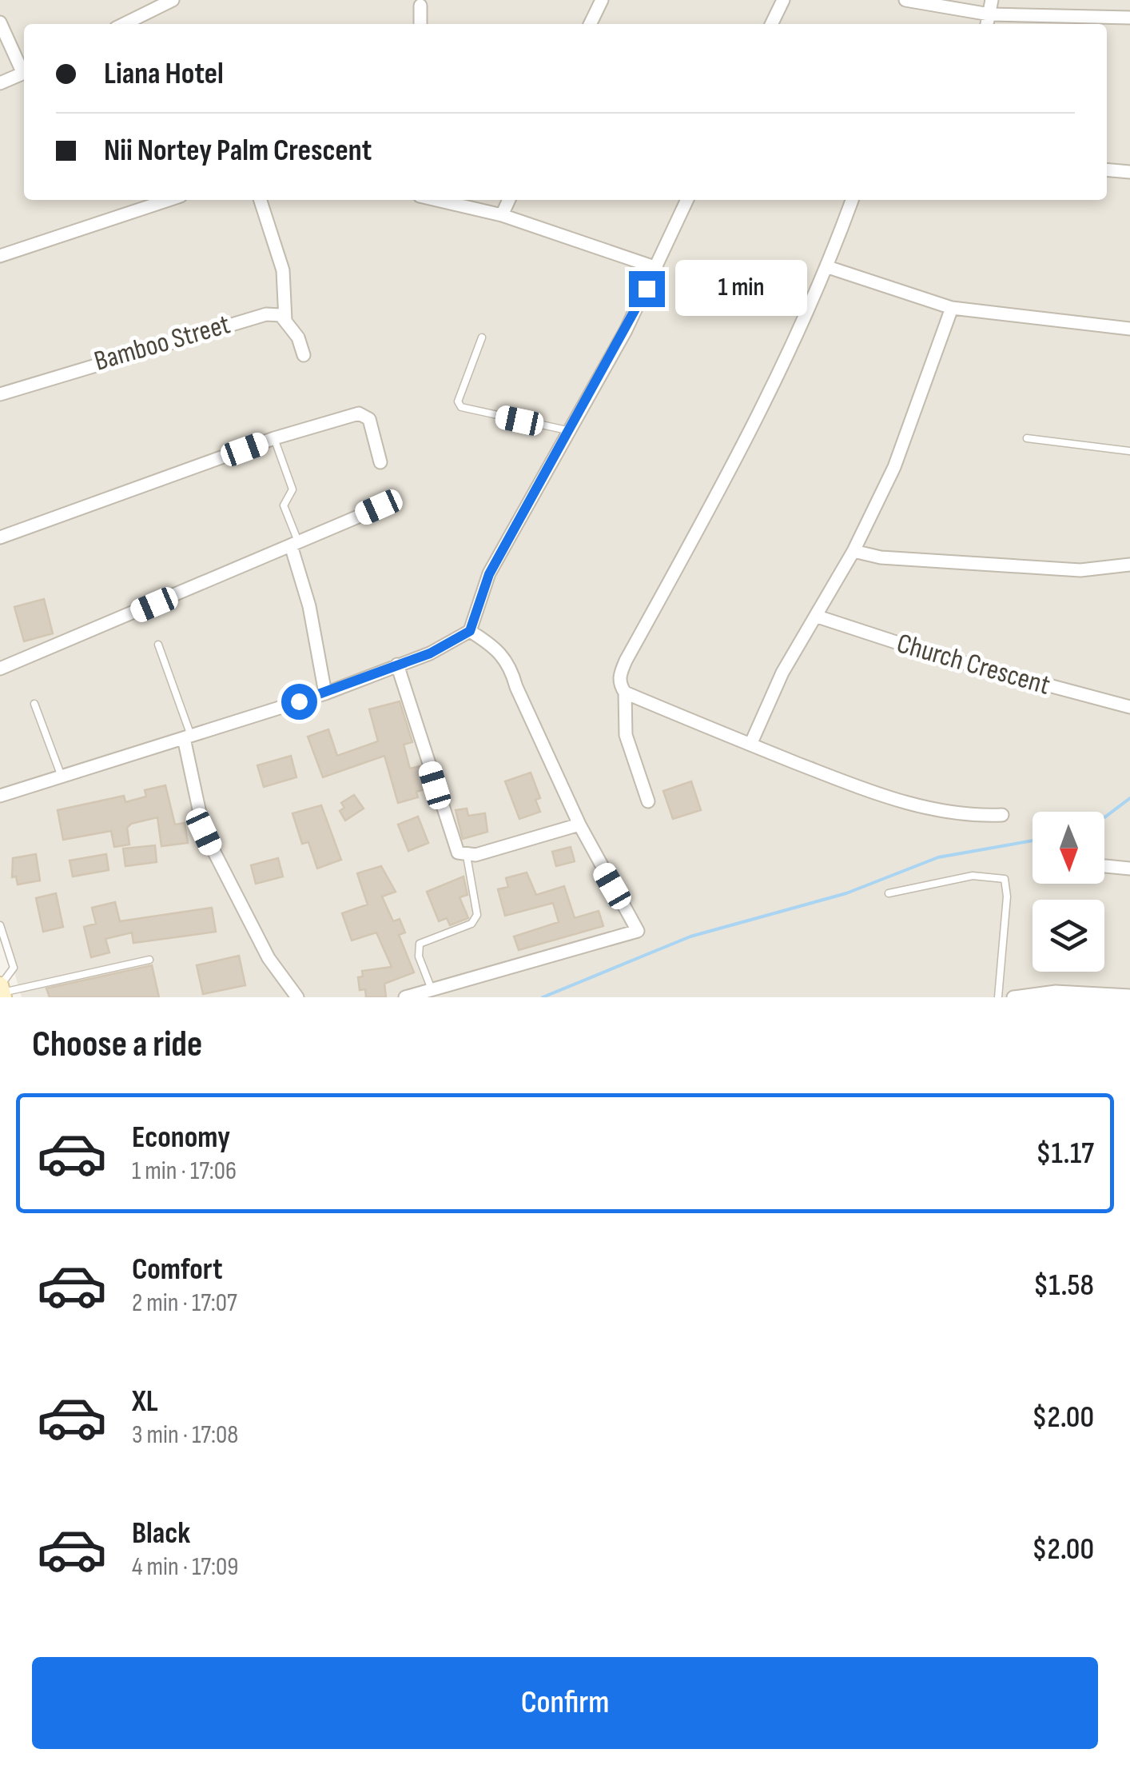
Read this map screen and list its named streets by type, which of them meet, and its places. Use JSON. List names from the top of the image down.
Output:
{
  "streets": {
    "street": ["Bamboo Street", "Church Crescent"]
  },
  "north": "bottom",
  "page": {
    "banner": ["Liana Hotel", "Nii Nortey Palm Crescent"],
    "bubble": "1 min",
    "heading": "Choose a ride",
    "list": [
      {
        "name": "Economy",
        "note": "1 min · 17:06",
        "value": "$1.17"
      },
      {
        "name": "Comfort",
        "note": "2 min · 17:07",
        "value": "$1.58"
      },
      {
        "name": "XL",
        "note": "3 min · 17:08",
        "value": "$2.00"
      },
      {
        "name": "Black",
        "note": "4 min · 17:09",
        "value": "$2.00"
      }
    ],
    "buttons": "Confirm"
  }
}
